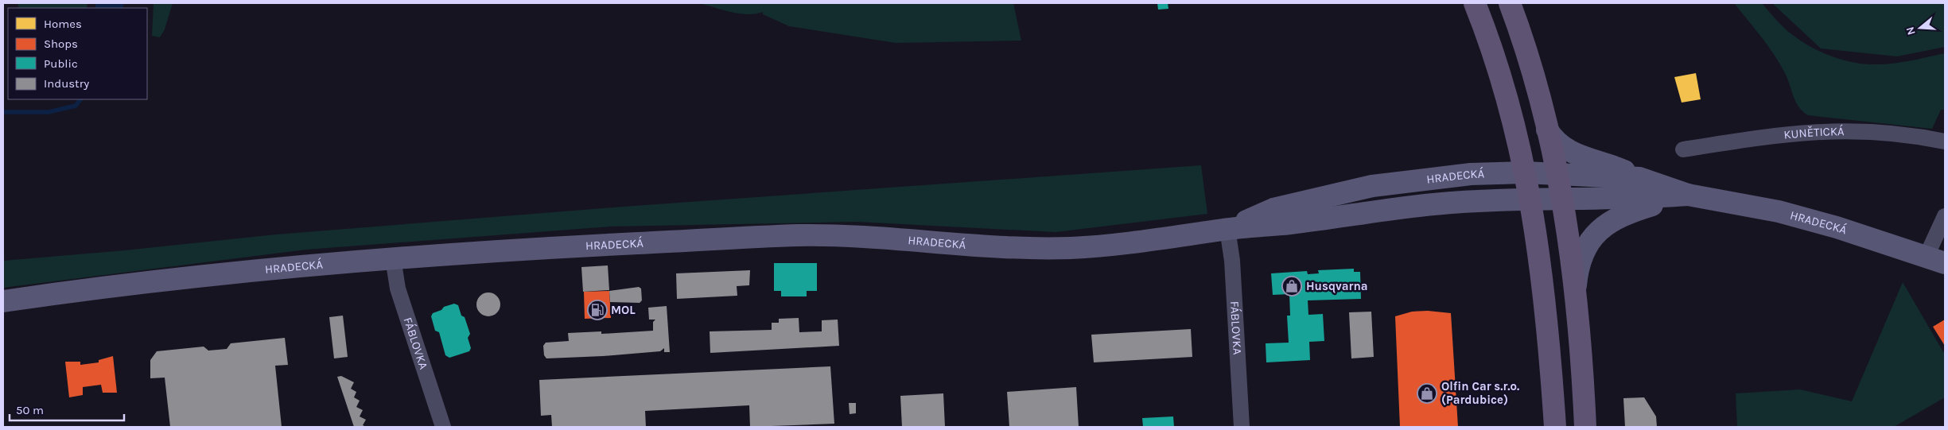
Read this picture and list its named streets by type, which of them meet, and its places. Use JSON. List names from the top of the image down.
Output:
{
  "streets": {
    "main road": ["HRADECKÁ"],
    "street": ["KUNĚTICKÁ", "FÁBLOVKA"]
  },
  "crossings": [
    ["HRADECKÁ", "FÁBLOVKA"]
  ],
  "places": {
    "shop": ["Husqvarna", "Olfin Car s.r.o. (Pardubice)"],
    "fuel station": ["MOL"]
  },
  "legend": [
    "Homes",
    "Shops",
    "Public",
    "Industry"
  ],
  "scale_bar": "50 m",
  "north": "left"
}
